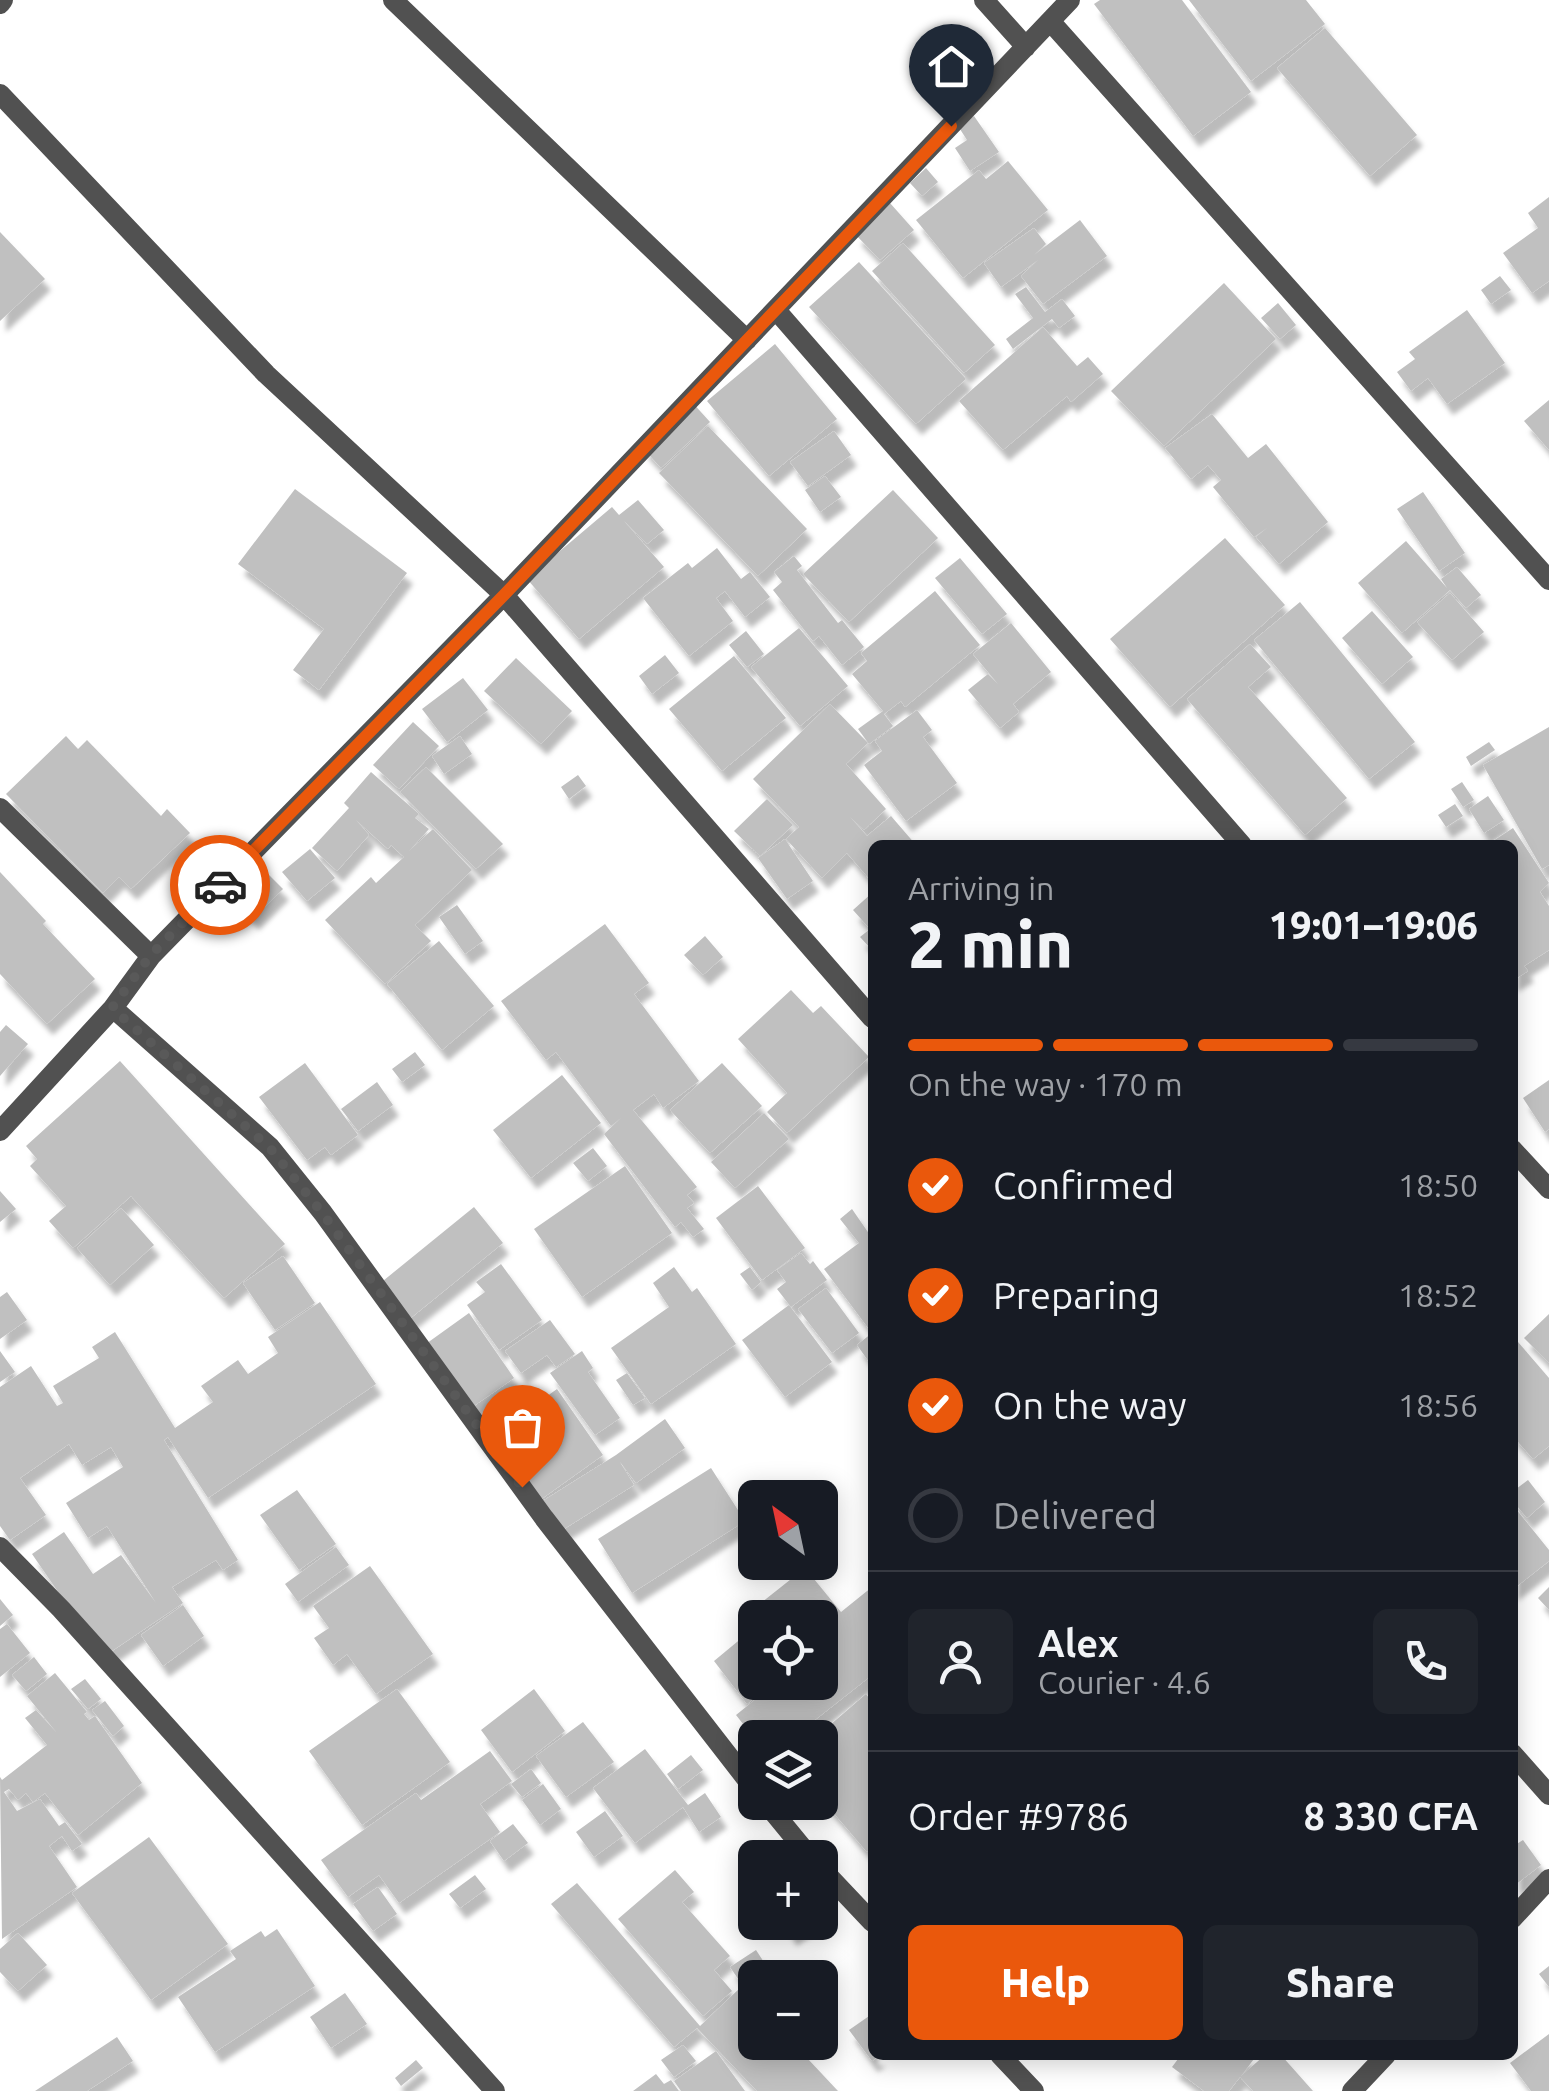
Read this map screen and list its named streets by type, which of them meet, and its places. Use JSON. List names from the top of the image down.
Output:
{
  "north": "top left",
  "page": {
    "heading": ["2 min", "Arriving in", "19:01–19:06"],
    "panel": [
      "Alex",
      "Courier · 4.6",
      "Order #9786",
      "8 330 CFA"
    ],
    "bar": "On the way · 170 m",
    "list": [
      ["Confirmed", "18:50"],
      ["Preparing", "18:52"],
      ["On the way", "18:56"],
      "Delivered"
    ],
    "map_buttons": ["+", "−"],
    "buttons": ["Help", "Share"]
  }
}
